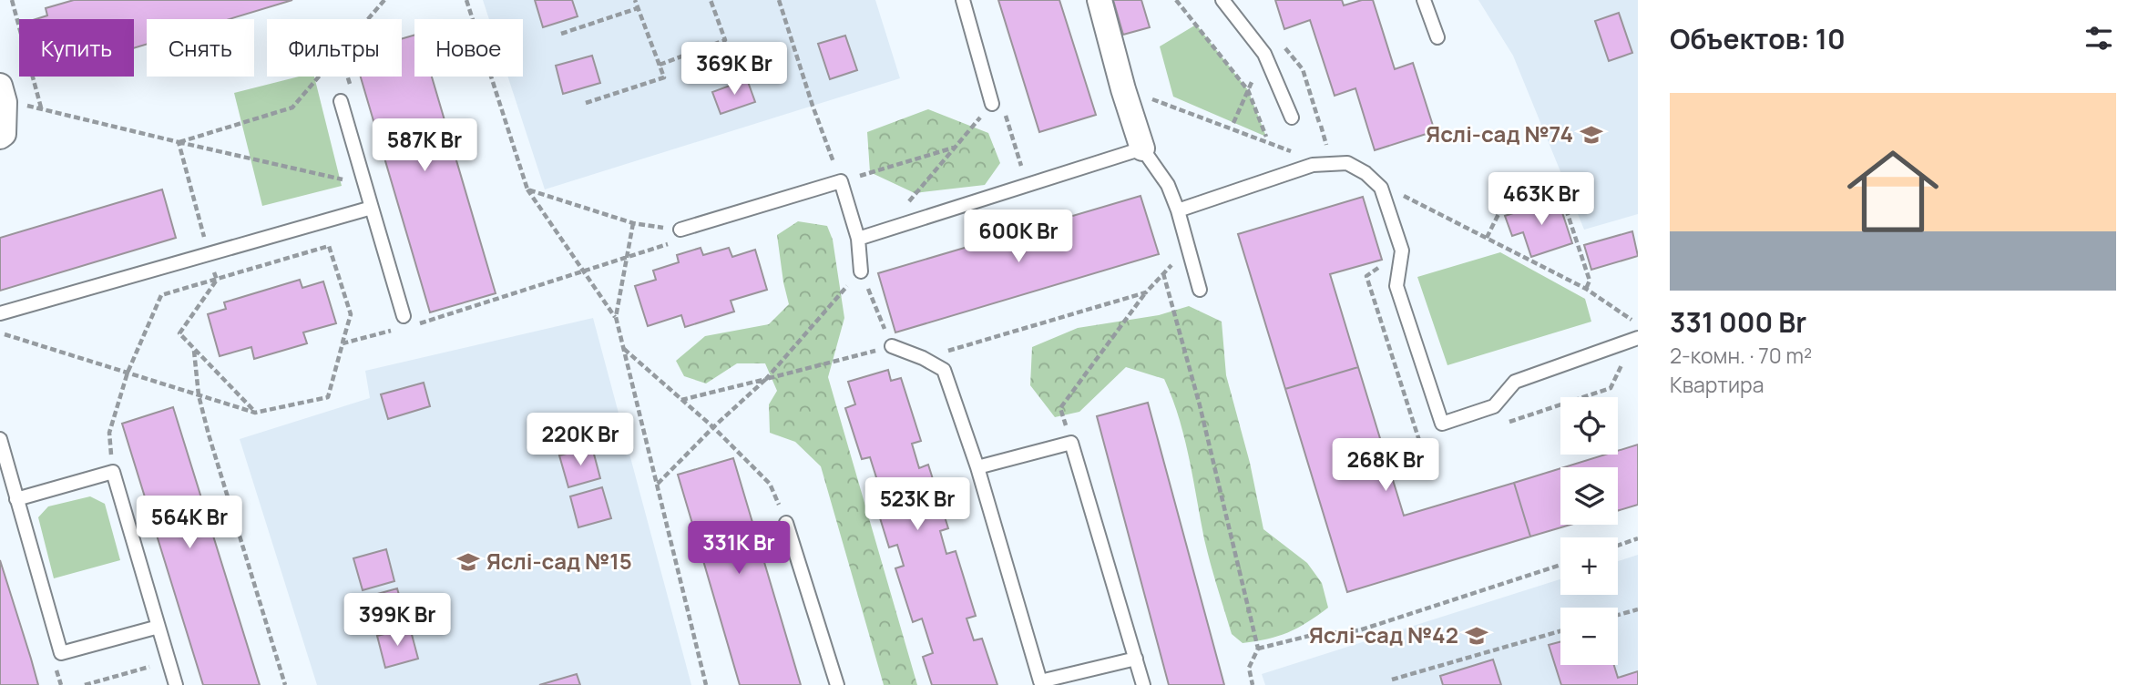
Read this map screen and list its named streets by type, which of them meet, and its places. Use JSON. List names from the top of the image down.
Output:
{
  "places": {
    "school or university": ["Яслі-сад №74", "Яслі-сад №15", "Яслі-сад №42"]
  },
  "page": {
    "heading": "Объектов: 10",
    "chip": [
      "Купить",
      "Снять",
      "Фильтры",
      "Новое"
    ],
    "price": [
      "369K Br",
      "587K Br",
      "463K Br",
      "600K Br",
      "220K Br",
      "268K Br",
      "523K Br",
      "564K Br",
      "331K Br",
      "399K Br"
    ],
    "list": [
      {
        "name": "331 000 Br",
        "note": "2-комн. · 70 m² · Квартира"
      }
    ],
    "map_buttons": ["+", "−"]
  }
}
